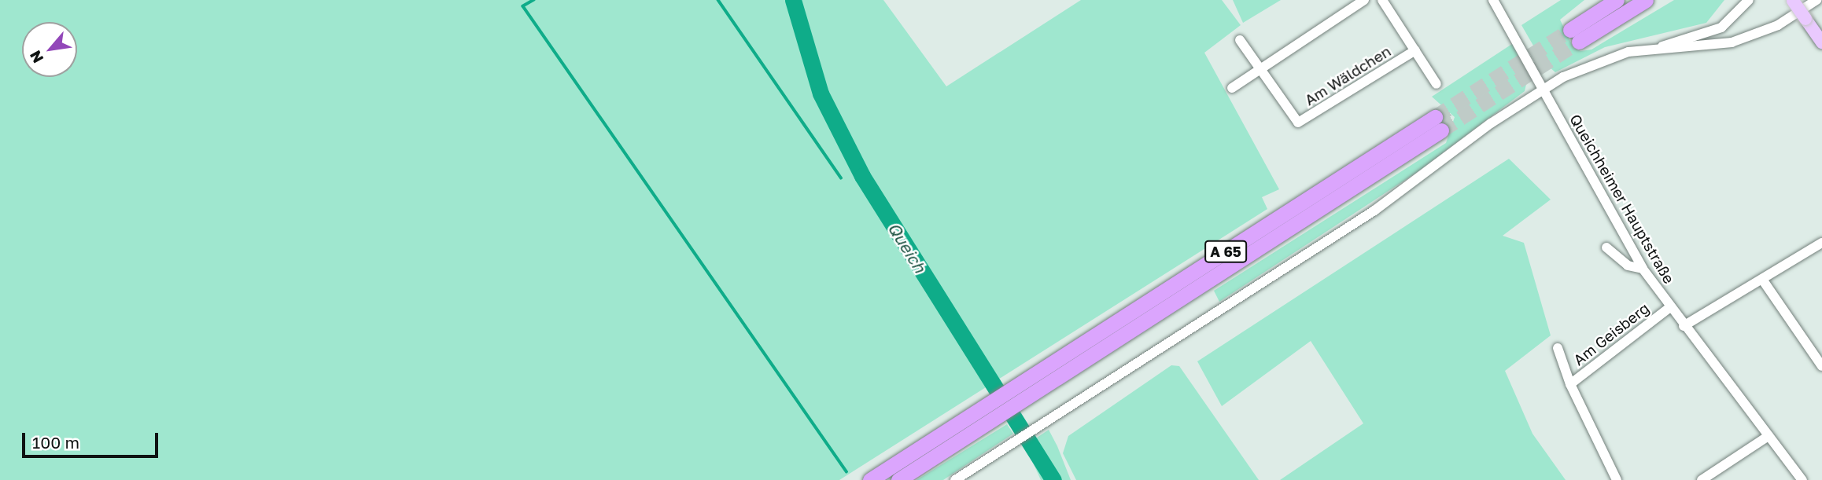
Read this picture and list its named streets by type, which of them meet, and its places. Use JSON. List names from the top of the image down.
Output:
{
  "streets": {
    "highway": ["A 65"],
    "street": ["Am Wäldchen", "Queichheimer Hauptstraße", "Am Geisberg"]
  },
  "crossings": [
    ["Queichheimer Hauptstraße", "Am Geisberg"]
  ],
  "water": ["Queich"],
  "scale_bar": "100 m",
  "north": "bottom left"
}
